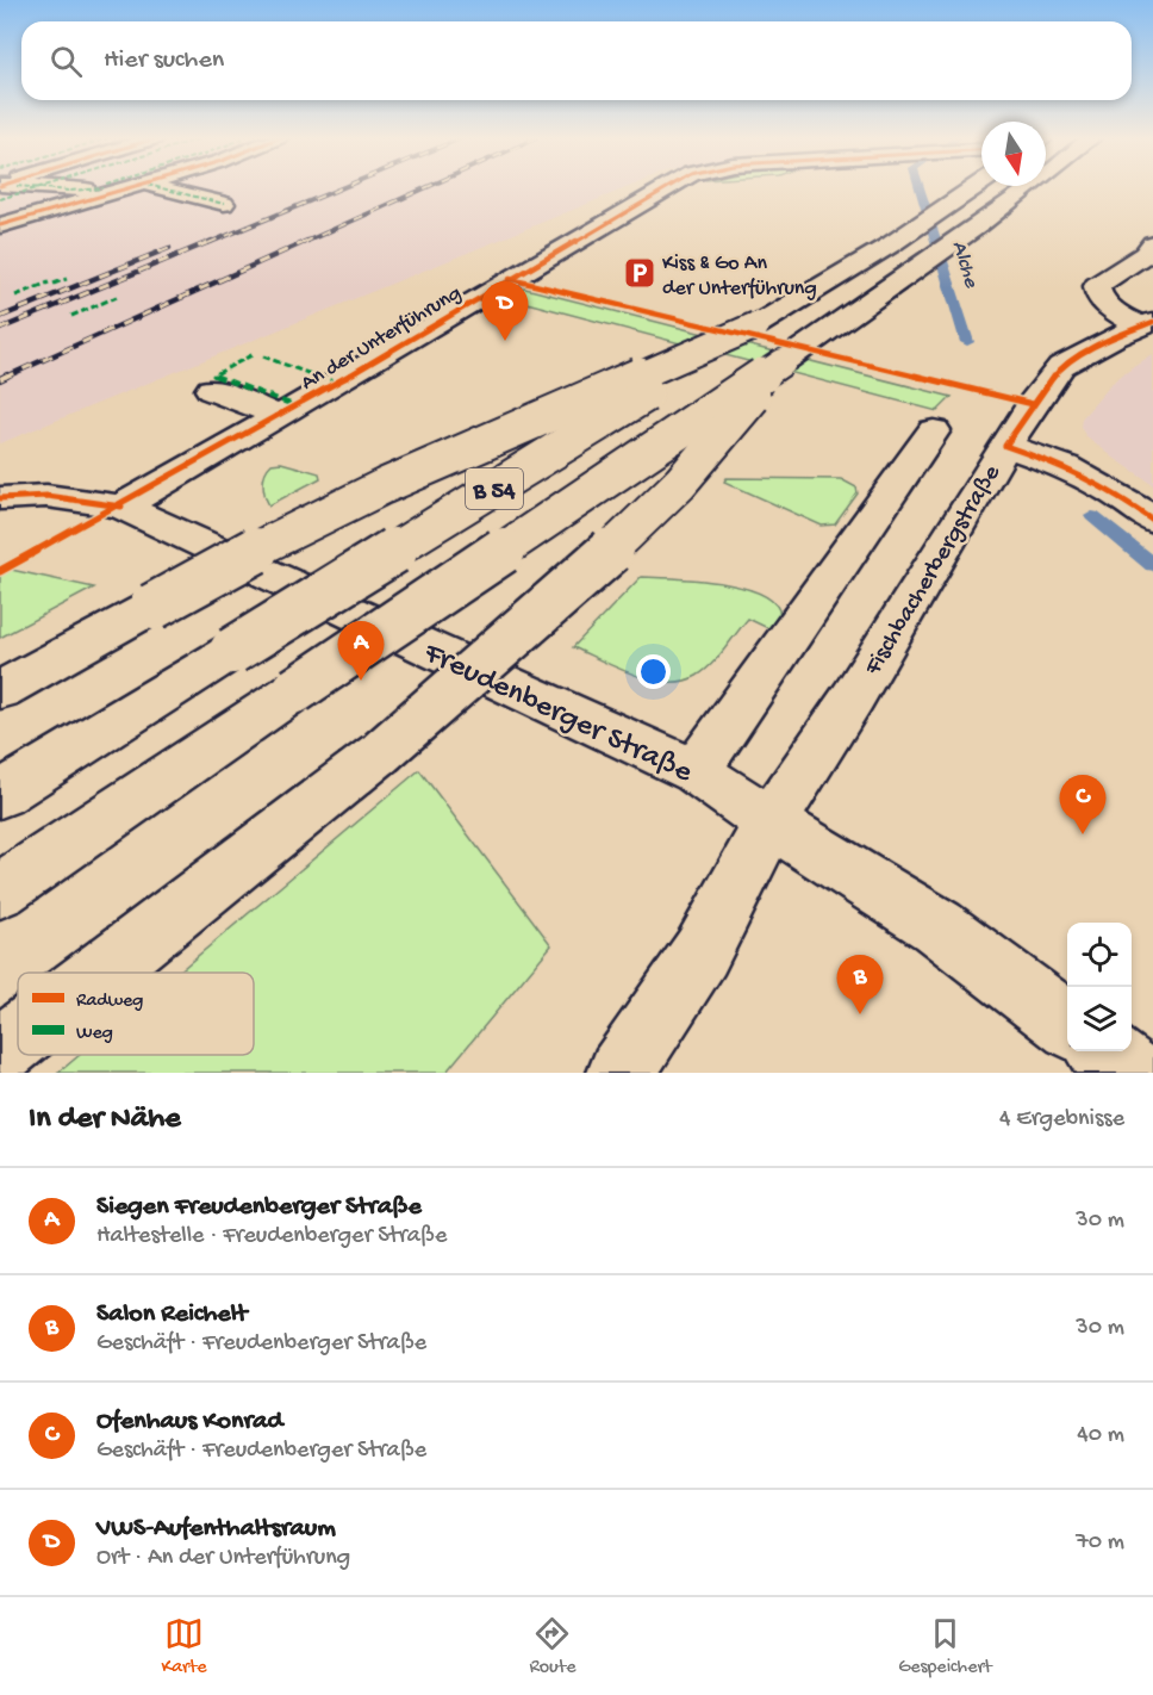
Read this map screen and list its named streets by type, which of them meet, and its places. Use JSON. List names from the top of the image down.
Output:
{
  "streets": {
    "main road": [
      "An der Unterführung",
      "B 54",
      "Fischbacherbergstraße",
      "Freudenberger Straße"
    ]
  },
  "crossings": [
    ["An der Unterführung", "Freudenberger Straße"],
    ["Fischbacherbergstraße", "Freudenberger Straße"]
  ],
  "water": ["Alche"],
  "places": {
    "parking": ["Kiss & Go An der Unterführung"]
  },
  "legend": ["Radweg", "Weg"],
  "north": "bottom",
  "page": {
    "search": "Hier suchen",
    "pins": [
      "D",
      "A",
      "C",
      "B"
    ],
    "heading": ["In der Nähe", "4 Ergebnisse"],
    "list": [
      {
        "mark": "A",
        "name": "Siegen Freudenberger Straße",
        "note": "Haltestelle · Freudenberger Straße",
        "value": "30 m"
      },
      {
        "mark": "B",
        "name": "Salon Reichelt",
        "note": "Geschäft · Freudenberger Straße",
        "value": "30 m"
      },
      {
        "mark": "C",
        "name": "Ofenhaus Konrad",
        "note": "Geschäft · Freudenberger Straße",
        "value": "40 m"
      },
      {
        "mark": "D",
        "name": "VWS-Aufenthaltsraum",
        "note": "Ort · An der Unterführung",
        "value": "70 m"
      }
    ],
    "nav": ["Karte", "Route", "Gespeichert"]
  }
}
